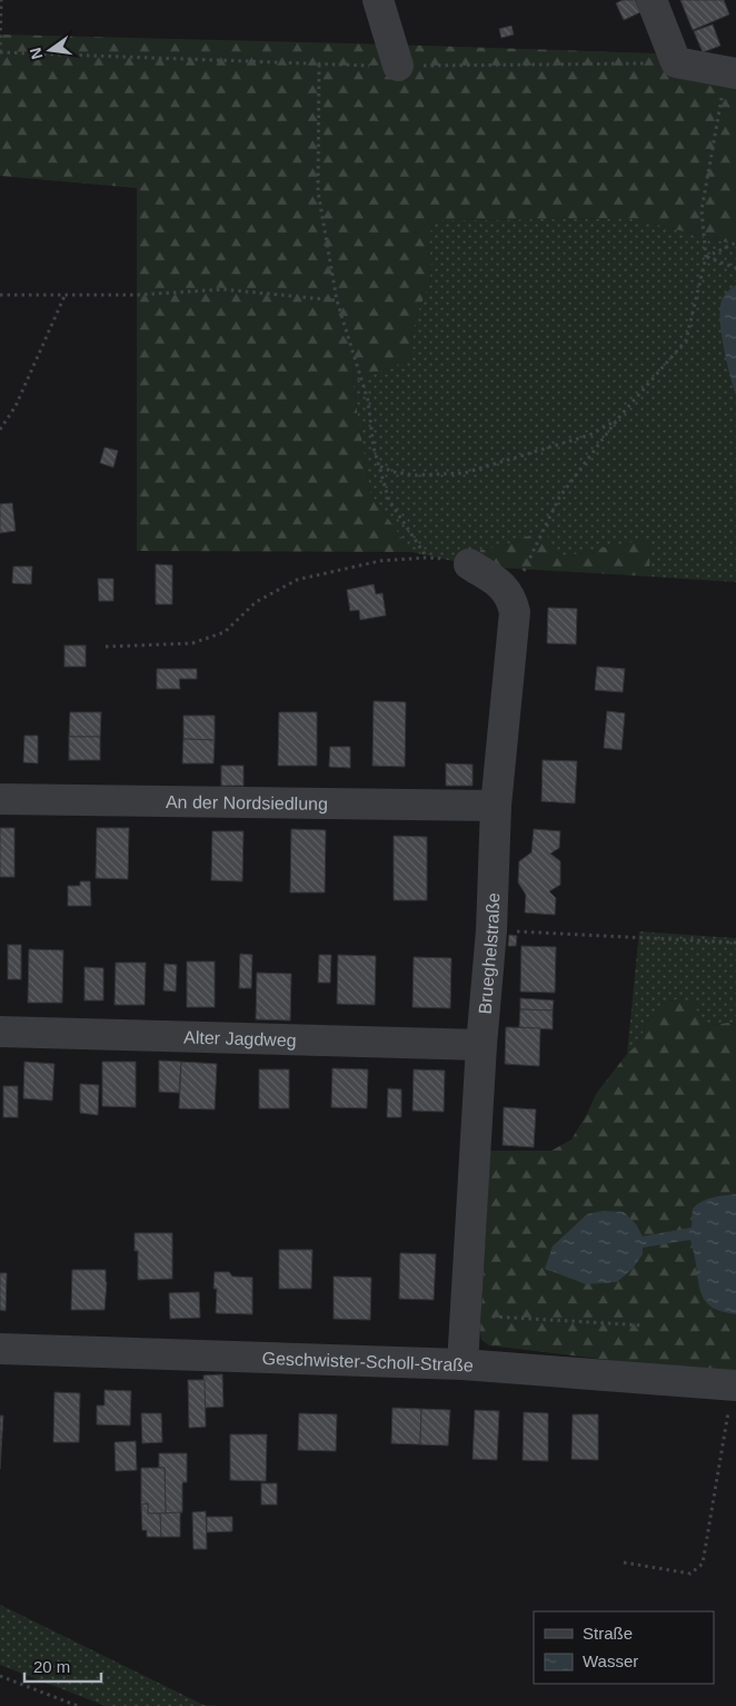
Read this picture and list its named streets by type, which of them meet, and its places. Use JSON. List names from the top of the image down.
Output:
{
  "streets": {
    "street": [
      "An der Nordsiedlung",
      "Brueghelstraße",
      "Alter Jagdweg",
      "Geschwister-Scholl-Straße"
    ]
  },
  "crossings": [
    ["An der Nordsiedlung", "Brueghelstraße"],
    ["Brueghelstraße", "Alter Jagdweg"],
    ["Brueghelstraße", "Geschwister-Scholl-Straße"]
  ],
  "legend": ["Straße", "Wasser"],
  "scale_bar": "20 m",
  "north": "left"
}
